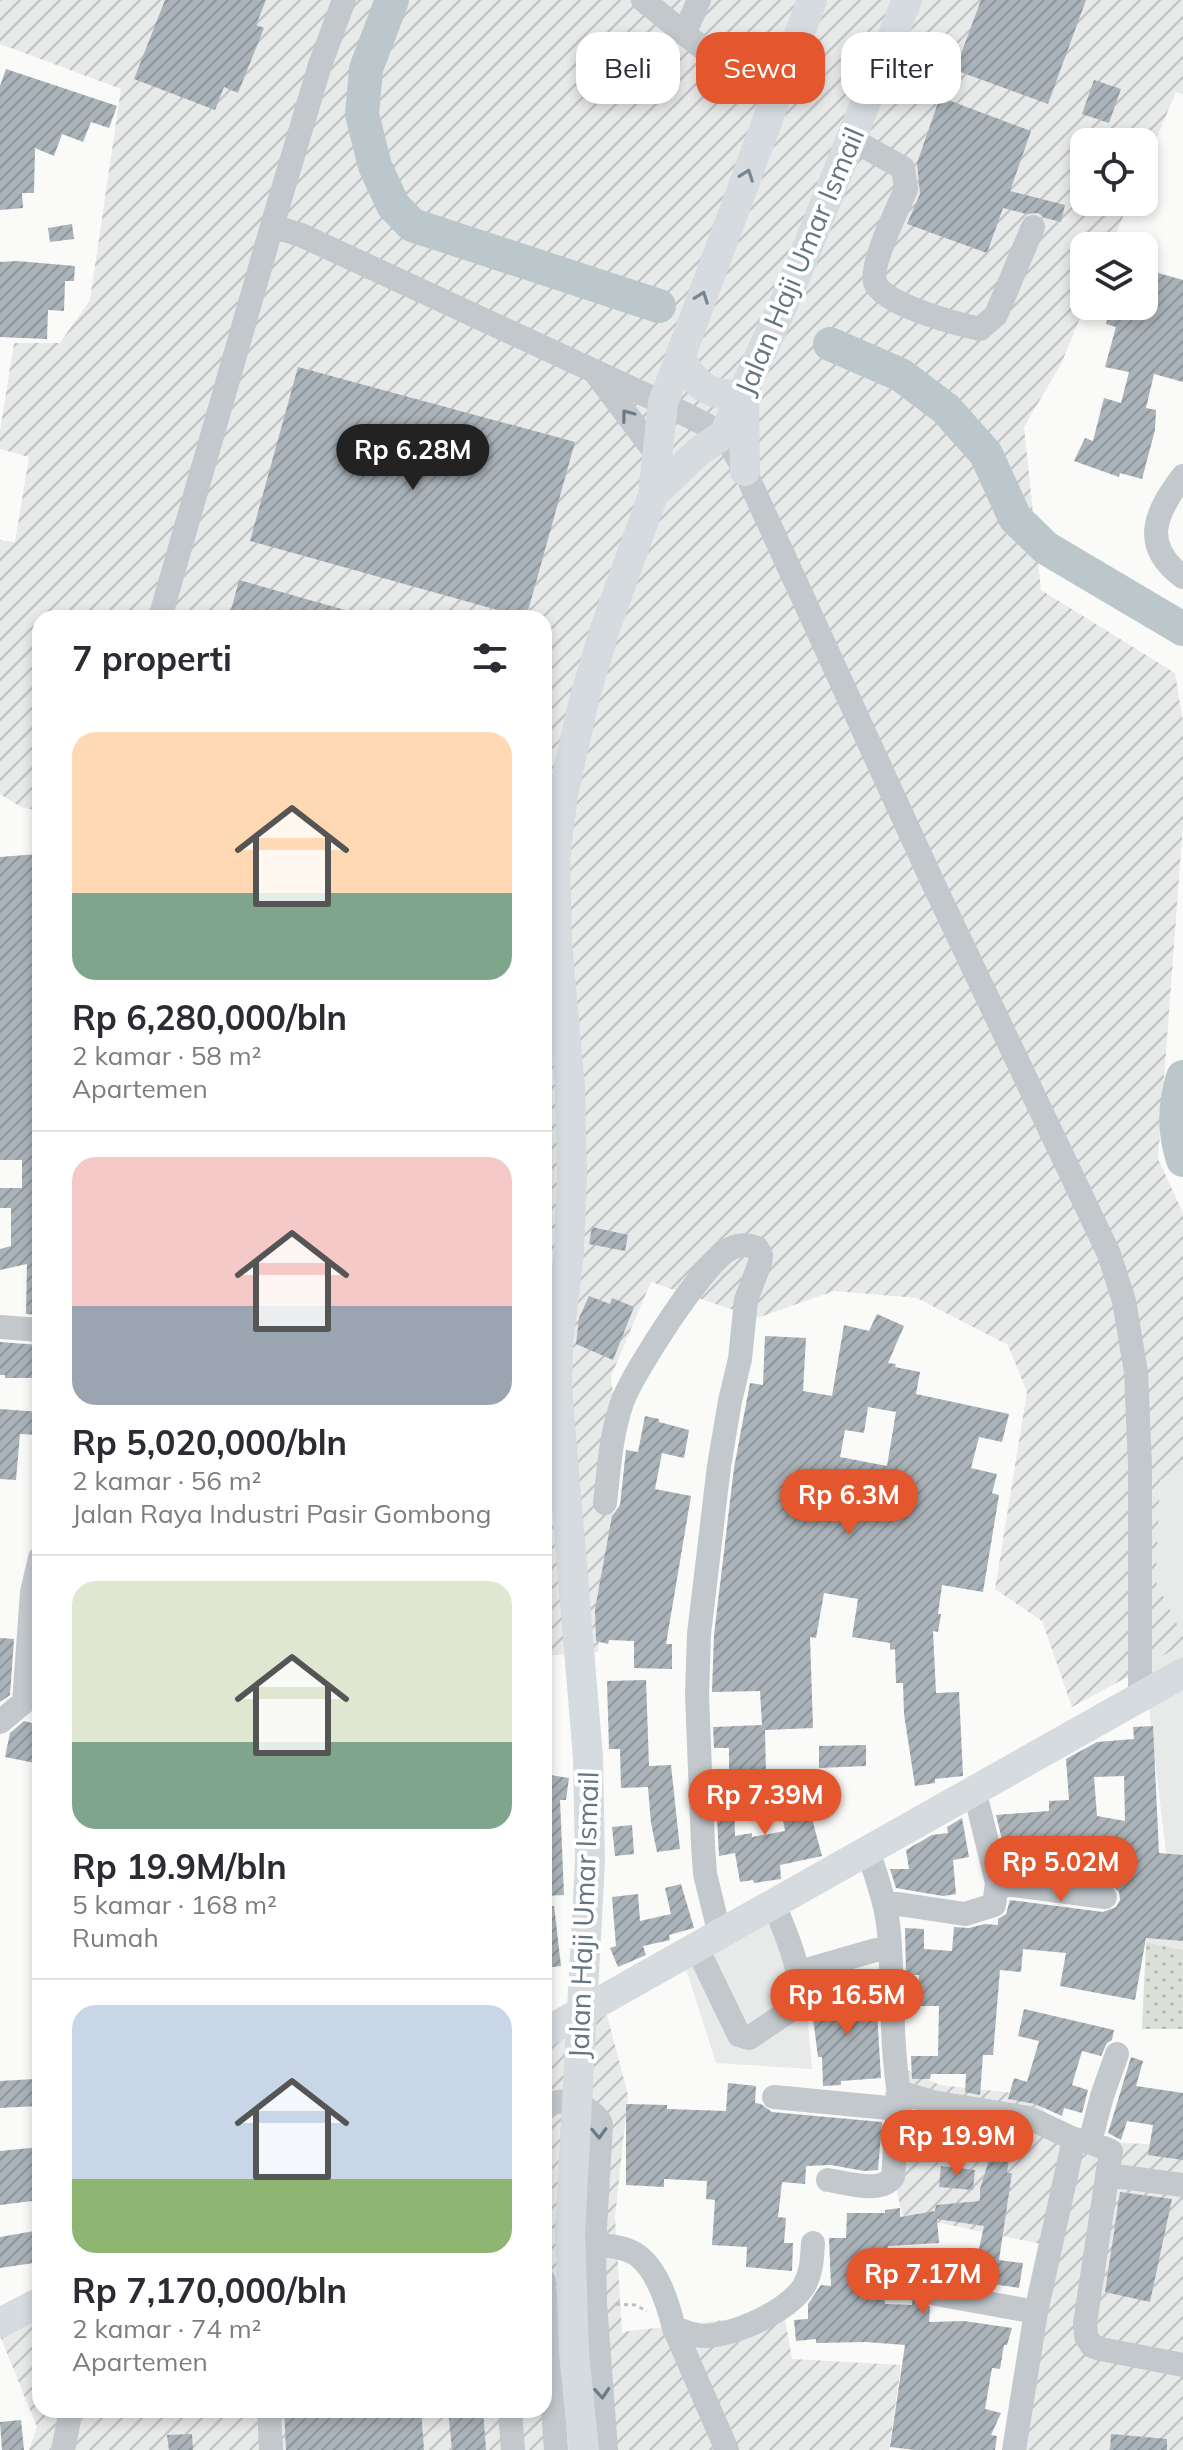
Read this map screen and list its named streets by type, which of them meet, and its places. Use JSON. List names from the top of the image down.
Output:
{
  "streets": {
    "main road": ["Jalan Haji Umar Ismail"]
  },
  "page": {
    "chip": ["Beli", "Sewa", "Filter"],
    "price": [
      "Rp 6.28M",
      "Rp 6.3M",
      "Rp 7.39M",
      "Rp 5.02M",
      "Rp 16.5M",
      "Rp 19.9M",
      "Rp 7.17M"
    ],
    "heading": "7 properti",
    "list": [
      {
        "name": "Rp 6,280,000/bln",
        "note": "2 kamar · 58 m² · Apartemen"
      },
      {
        "name": "Rp 5,020,000/bln",
        "note": "2 kamar · 56 m² · Jalan Raya Industri Pasir Gombong"
      },
      {
        "name": "Rp 19.9M/bln",
        "note": "5 kamar · 168 m² · Rumah"
      },
      {
        "name": "Rp 7,170,000/bln",
        "note": "2 kamar · 74 m² · Apartemen"
      }
    ]
  }
}
